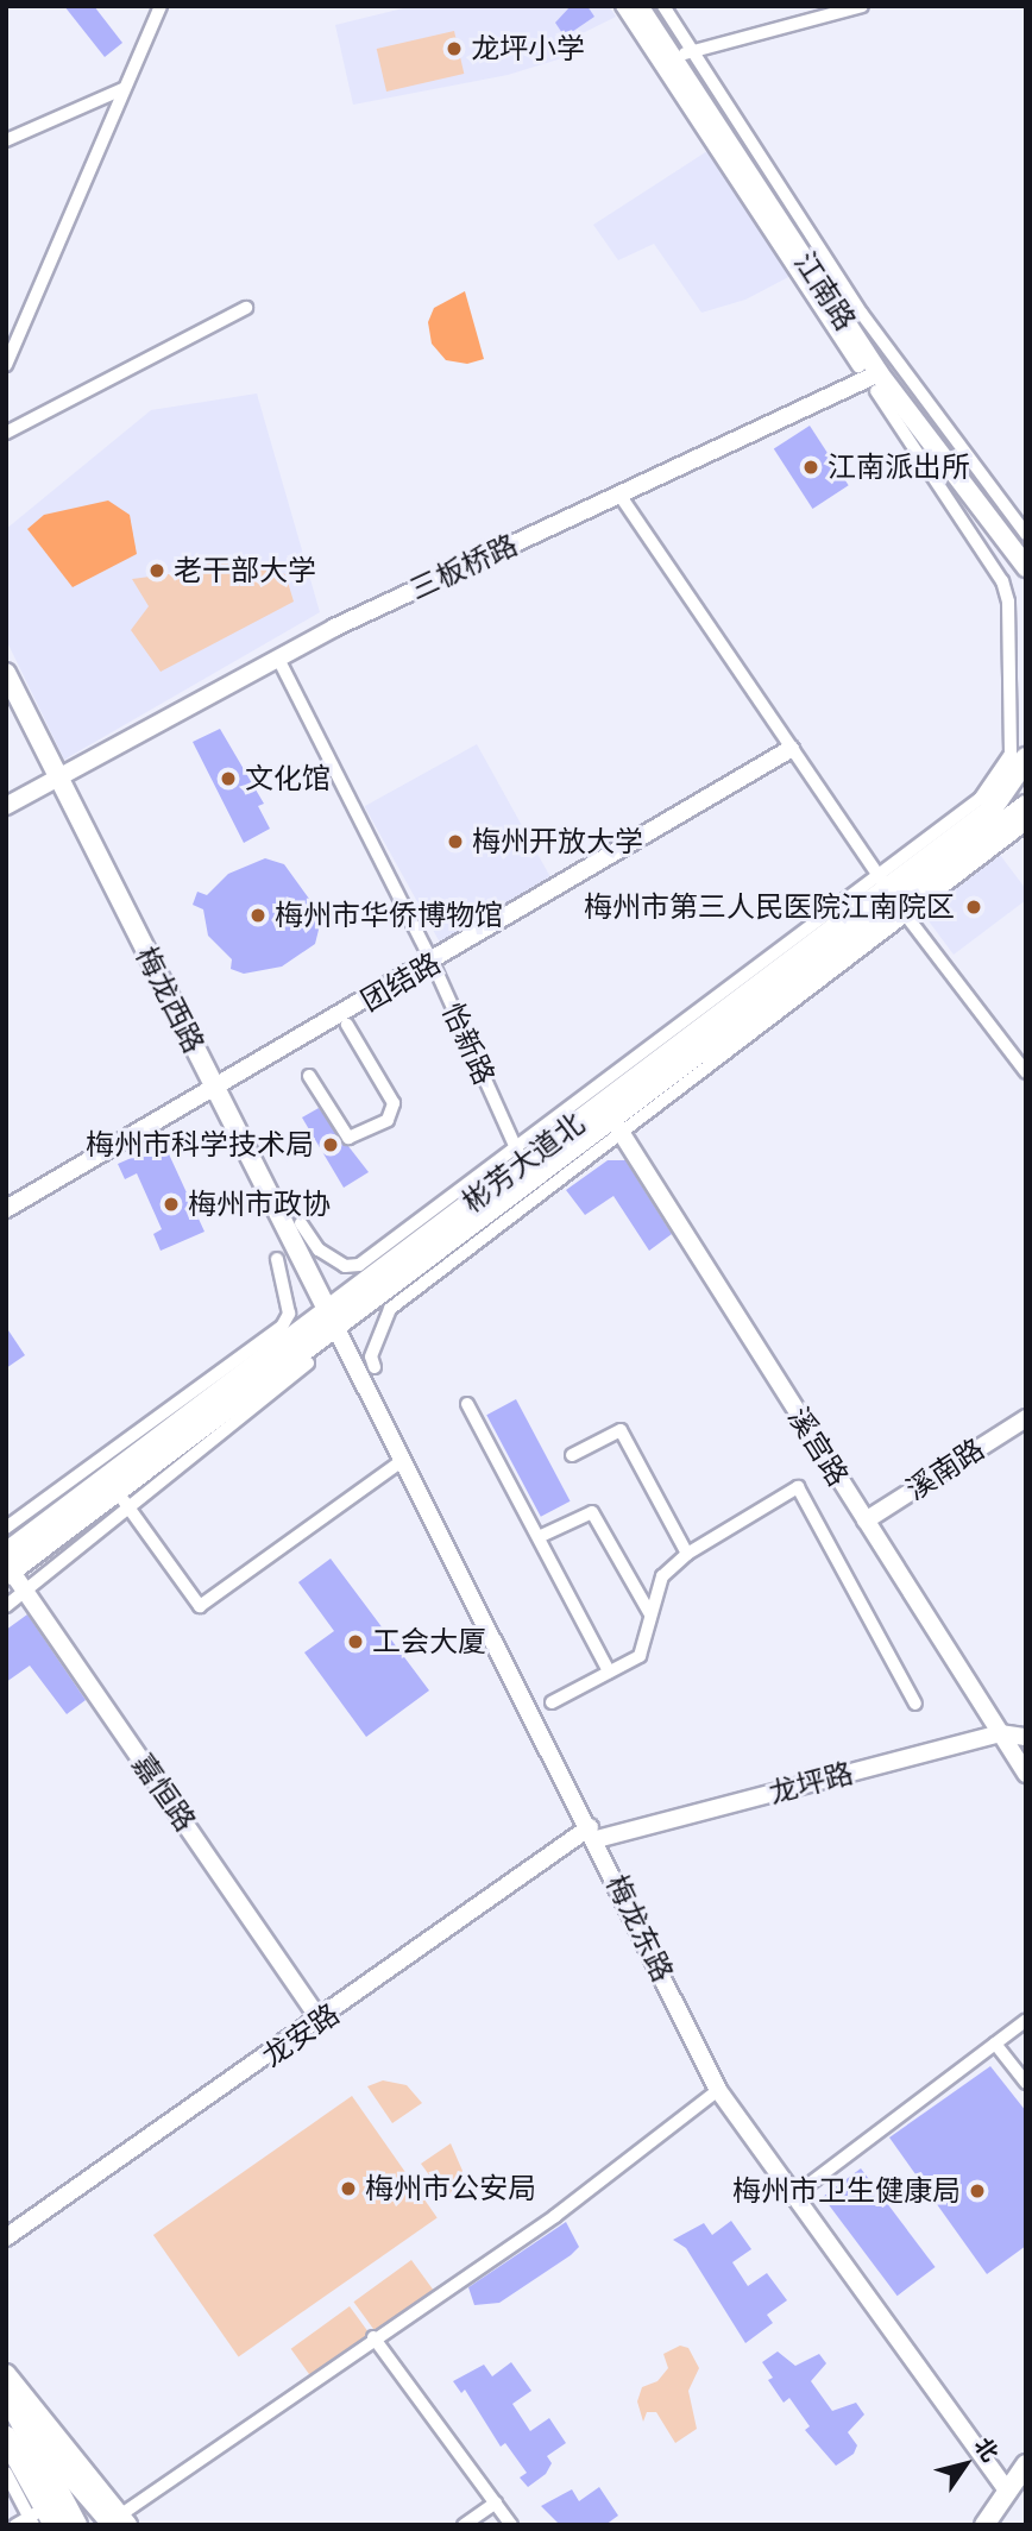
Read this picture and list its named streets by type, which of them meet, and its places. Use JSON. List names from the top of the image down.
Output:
{
  "streets": {
    "main road": ["江南路", "梅龙西路", "彬芳大道北"],
    "street": [
      "三板桥路",
      "团结路",
      "怡新路",
      "溪宫路",
      "溪南路",
      "龙坪路",
      "嘉恒路",
      "梅龙东路",
      "龙安路"
    ]
  },
  "crossings": [
    ["江南路", "三板桥路"],
    ["三板桥路", "梅龙西路"],
    ["三板桥路", "怡新路"],
    ["团结路", "梅龙西路"],
    ["团结路", "怡新路"],
    ["梅龙西路", "彬芳大道北"],
    ["梅龙西路", "梅龙东路"],
    ["怡新路", "彬芳大道北"],
    ["彬芳大道北", "溪宫路"],
    ["彬芳大道北", "嘉恒路"],
    ["彬芳大道北", "梅龙东路"],
    ["溪宫路", "溪南路"],
    ["溪宫路", "龙坪路"],
    ["龙坪路", "梅龙东路"],
    ["龙坪路", "龙安路"],
    ["嘉恒路", "龙安路"],
    ["梅龙东路", "龙安路"]
  ],
  "places": [
    "龙坪小学",
    "江南派出所",
    "老干部大学",
    "文化馆",
    "梅州开放大学",
    "梅州市第三人民医院江南院区",
    "梅州市华侨博物馆",
    "梅州市科学技术局",
    "梅州市政协",
    "工会大厦",
    "梅州市公安局",
    "梅州市卫生健康局"
  ],
  "north": "top right"
}
